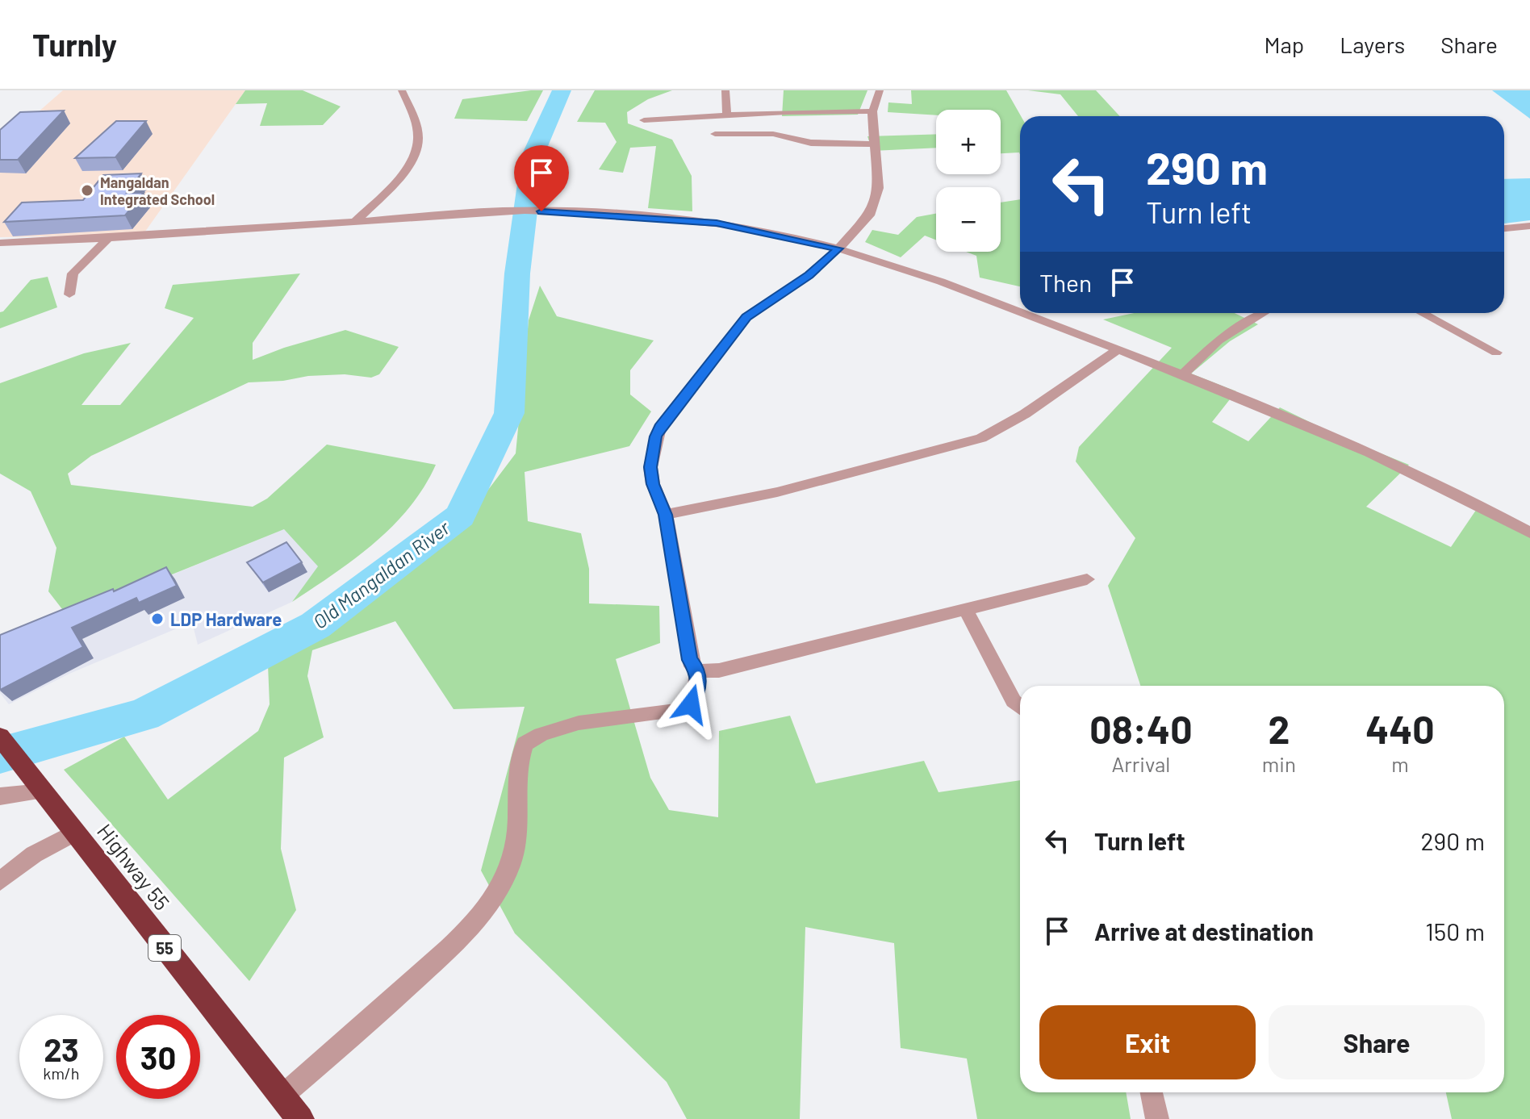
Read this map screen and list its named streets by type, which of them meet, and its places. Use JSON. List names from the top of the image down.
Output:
{
  "streets": {
    "highway": ["Highway 55", "55"]
  },
  "water": ["Old Mangaldan River"],
  "places": ["Mangaldan Integrated School", "LDP Hardware"],
  "page": {
    "header": "Turnly",
    "nav": ["Map", "Layers", "Share"],
    "map_buttons": ["+", "−"],
    "turn": ["290 m", "Turn left"],
    "then": "Then",
    "eta": [
      "08:40",
      "Arrival",
      "2",
      "min",
      "440",
      "m"
    ],
    "list": [
      {
        "name": "Turn left",
        "value": "290 m"
      },
      {
        "name": "Arrive at destination",
        "value": "150 m"
      }
    ],
    "buttons": ["Exit", "Share"],
    "speed": "23 km/h",
    "limit": "30"
  }
}
